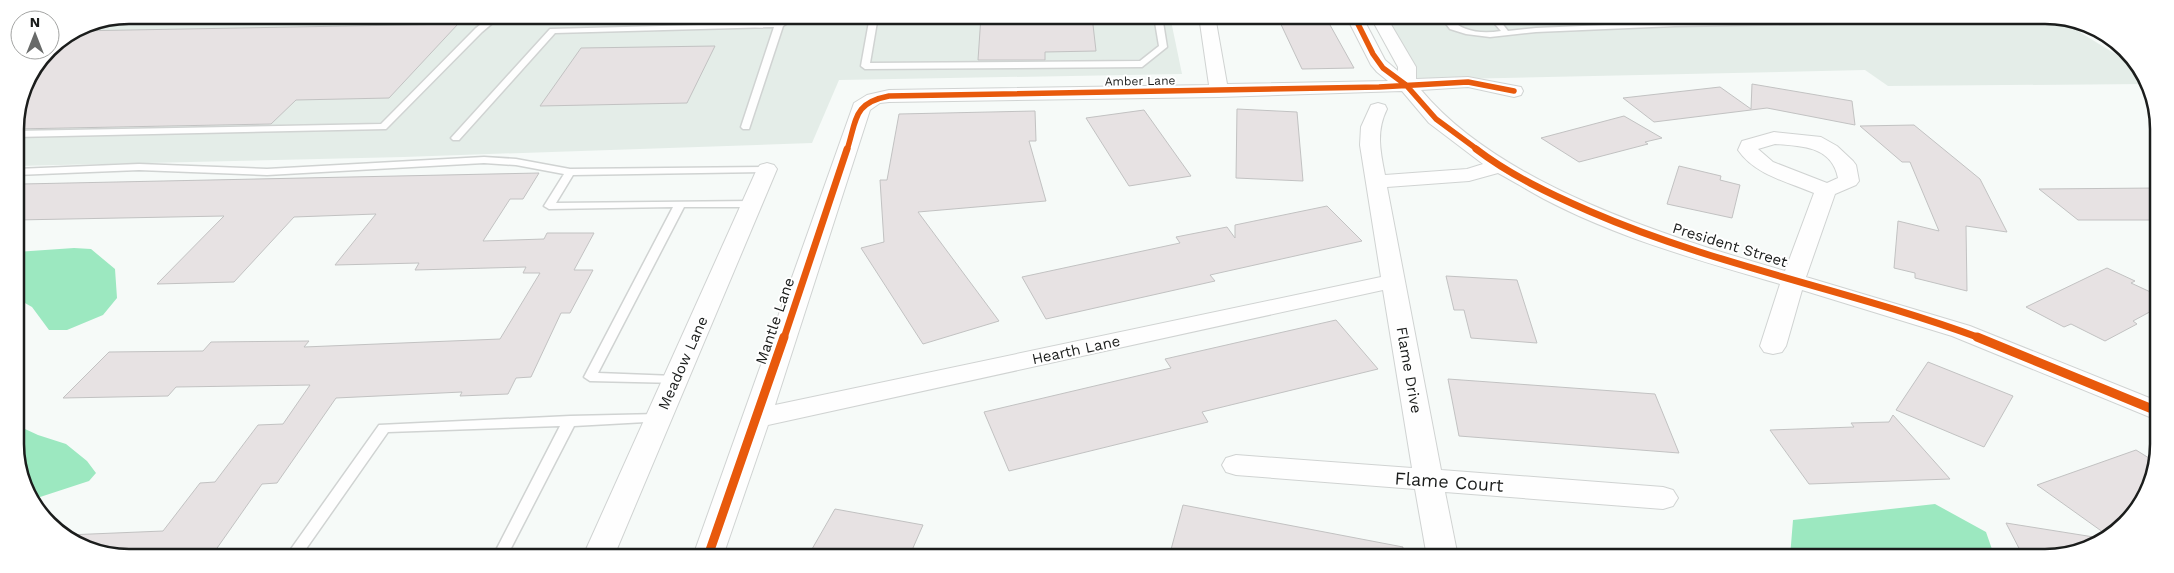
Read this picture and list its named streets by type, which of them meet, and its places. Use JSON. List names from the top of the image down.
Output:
{
  "streets": {
    "street": [
      "Amber Lane",
      "President Street",
      "Mantle Lane",
      "Hearth Lane",
      "Meadow Lane",
      "Flame Drive",
      "Flame Court"
    ]
  },
  "crossings": [
    ["Amber Lane", "President Street"],
    ["Amber Lane", "Mantle Lane"],
    ["Mantle Lane", "Hearth Lane"],
    ["Hearth Lane", "Flame Drive"],
    ["Flame Drive", "Flame Court"]
  ],
  "north": "top"
}
